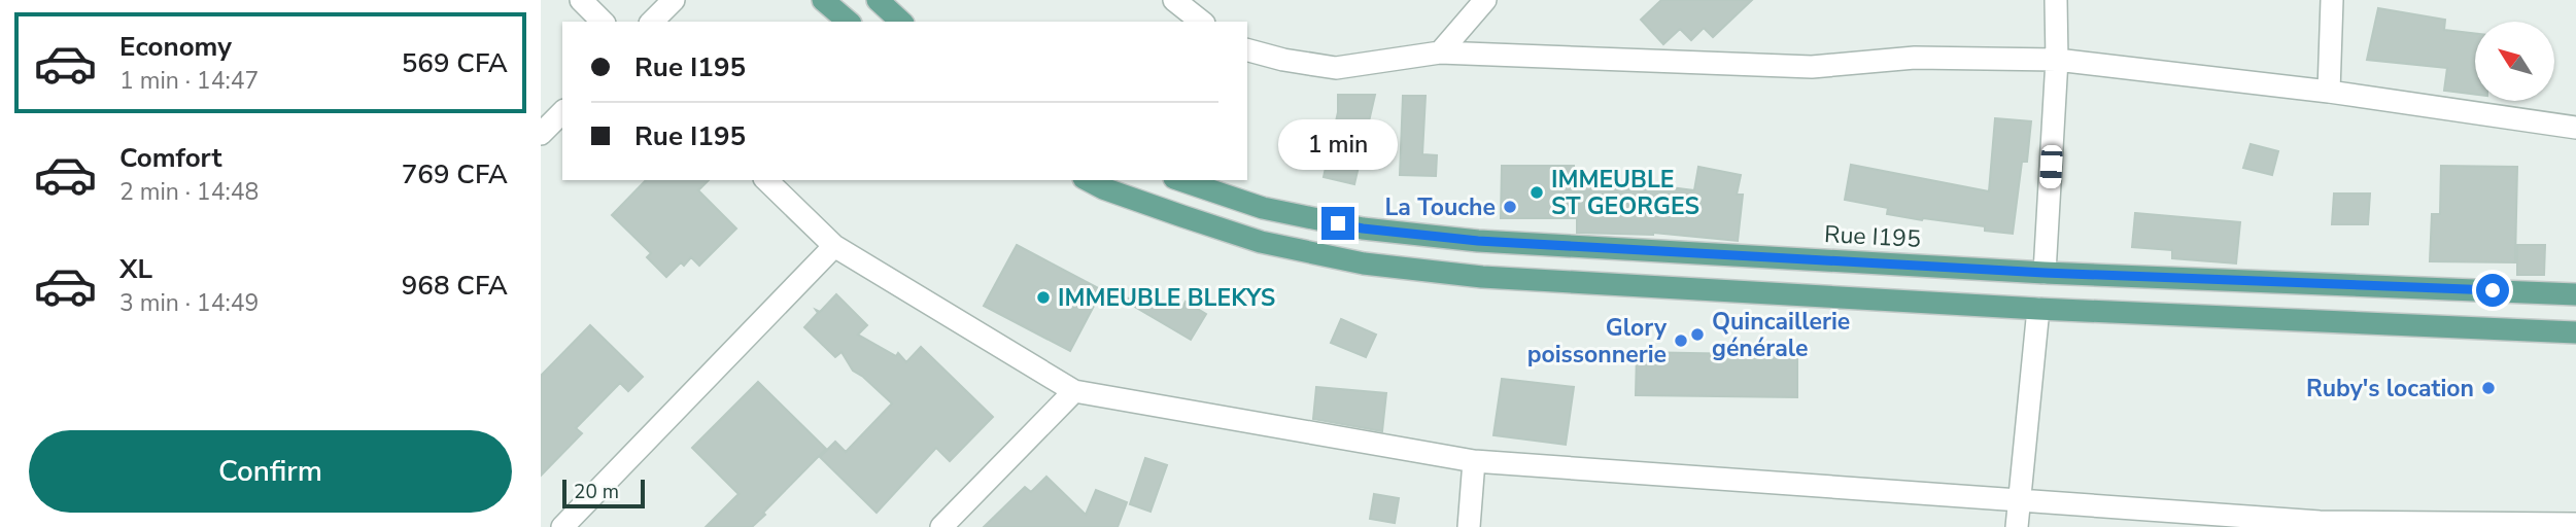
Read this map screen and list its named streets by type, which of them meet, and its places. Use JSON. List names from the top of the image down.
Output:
{
  "streets": {
    "main road": ["Rue I195"]
  },
  "places": [
    "IMMEUBLE ST GEORGES",
    "La Touche",
    "IMMEUBLE BLEKYS",
    "Quincaillerie générale",
    "Glory poissonnerie",
    "Ruby's location"
  ],
  "scale_bar": "20 m",
  "north": "top left",
  "page": {
    "list": [
      {
        "name": "Economy",
        "note": "1 min · 14:47",
        "value": "569 CFA"
      },
      {
        "name": "Comfort",
        "note": "2 min · 14:48",
        "value": "769 CFA"
      },
      {
        "name": "XL",
        "note": "3 min · 14:49",
        "value": "968 CFA"
      }
    ],
    "banner": ["Rue I195", "Rue I195"],
    "bubble": "1 min",
    "buttons": "Confirm",
    "scale": "20 m"
  }
}
